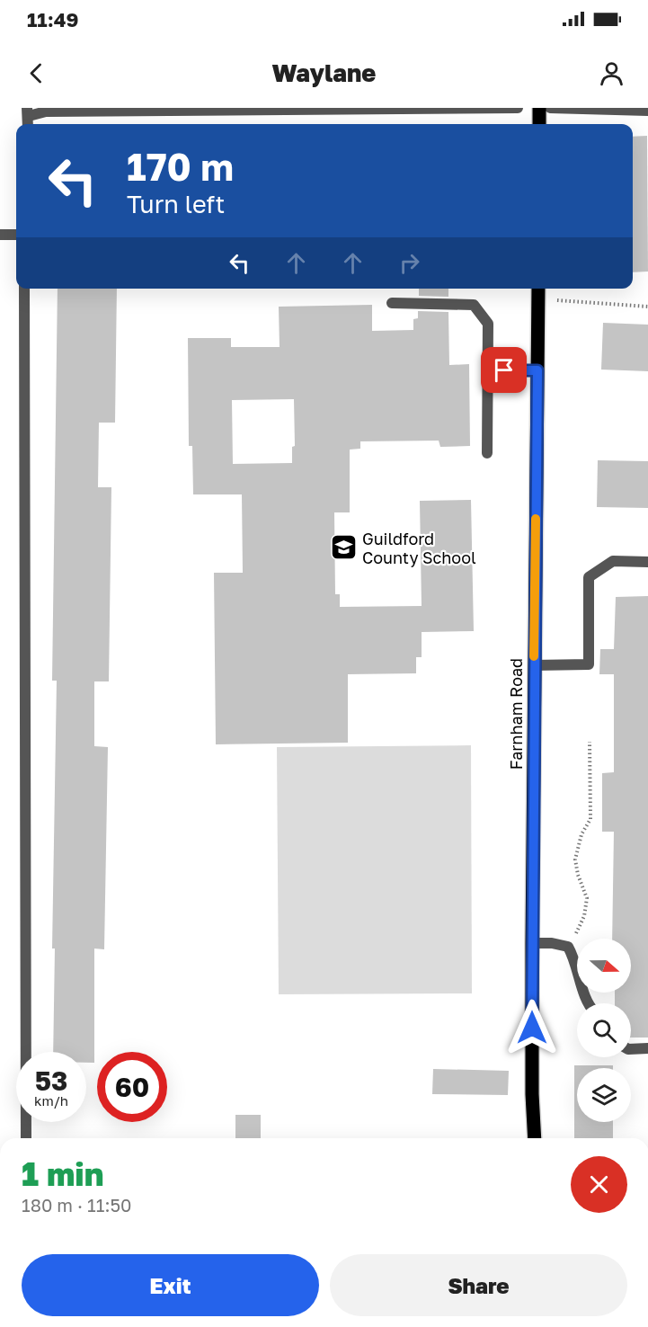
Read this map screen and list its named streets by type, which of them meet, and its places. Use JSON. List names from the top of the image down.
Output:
{
  "streets": {
    "main road": ["Farnham Road"]
  },
  "places": {
    "school or university": ["Guildford County School"]
  },
  "north": "right",
  "page": {
    "status": "11:49",
    "header": "Waylane",
    "turn": ["170 m", "Turn left"],
    "speed": "53 km/h",
    "limit": "60",
    "heading": ["1 min", "180 m · 11:50"],
    "buttons": ["Exit", "Share"]
  }
}
